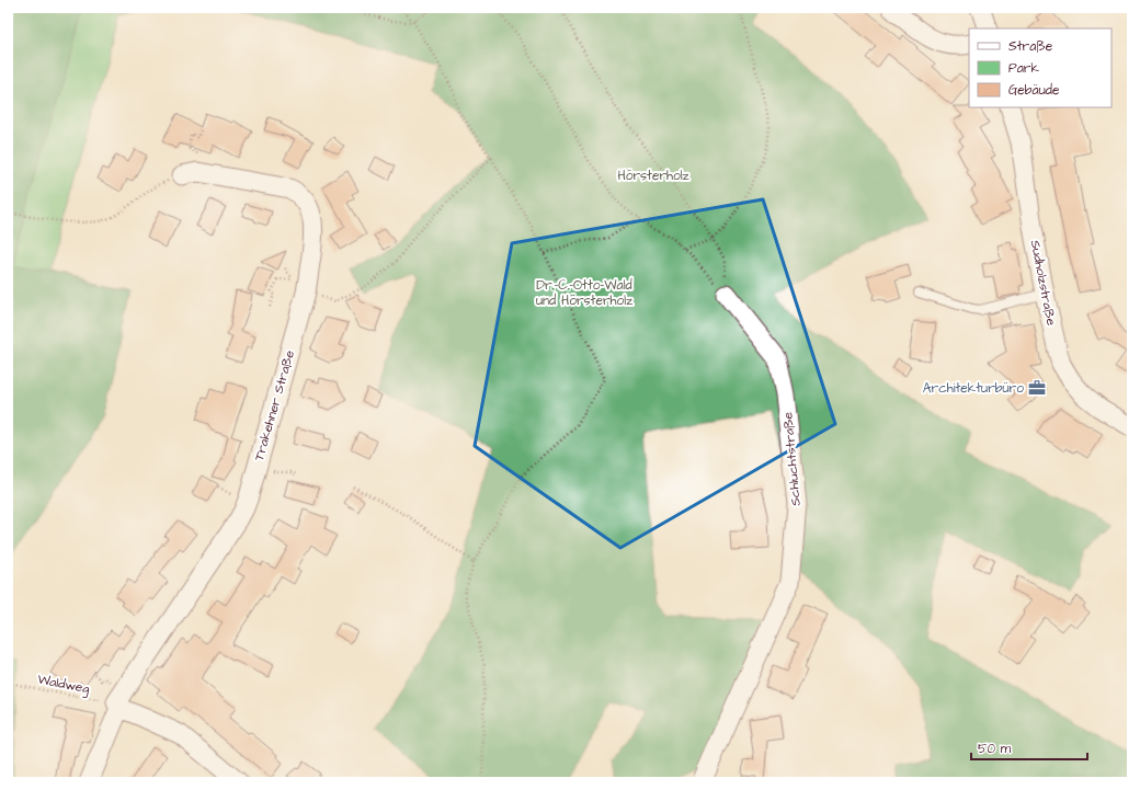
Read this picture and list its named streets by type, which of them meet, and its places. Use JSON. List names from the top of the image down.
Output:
{
  "streets": {
    "street": ["Sudholzstraße", "Trakehner Straße", "Schluchtstraße"],
    "path": ["Waldweg"]
  },
  "crossings": [
    ["Trakehner Straße", "Waldweg"]
  ],
  "parks": ["Hörsterholz", "Dr.-C.-Otto-Wald und Hörsterholz"],
  "places": {
    "office": ["Architekturbüro"]
  },
  "legend": ["Straße", "Park", "Gebäude"],
  "scale_bar": "50 m"
}
